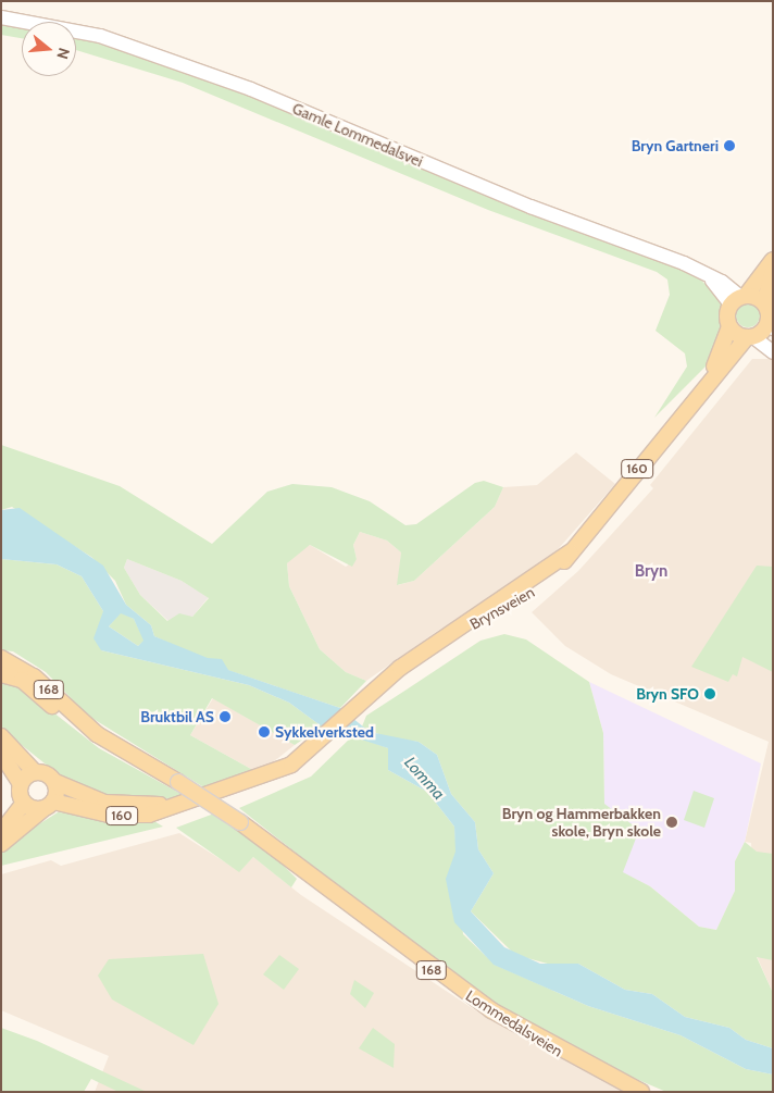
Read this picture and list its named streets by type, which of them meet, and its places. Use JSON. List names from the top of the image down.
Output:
{
  "streets": {
    "main road": [
      "160",
      "Brynsveien",
      "168",
      "Lommedalsveien"
    ],
    "street": ["Gamle Lommedalsvei"]
  },
  "crossings": [
    ["Gamle Lommedalsvei", "160"],
    ["160", "Brynsveien"],
    ["168", "Lommedalsveien"]
  ],
  "districts": ["Bryn"],
  "water": ["Lomma"],
  "places": [
    "Bryn Gartneri",
    "Bryn SFO",
    "Bruktbil AS",
    "Sykkelverksted",
    "Bryn og Hammerbakken skole, Bryn skole"
  ],
  "north": "right"
}
